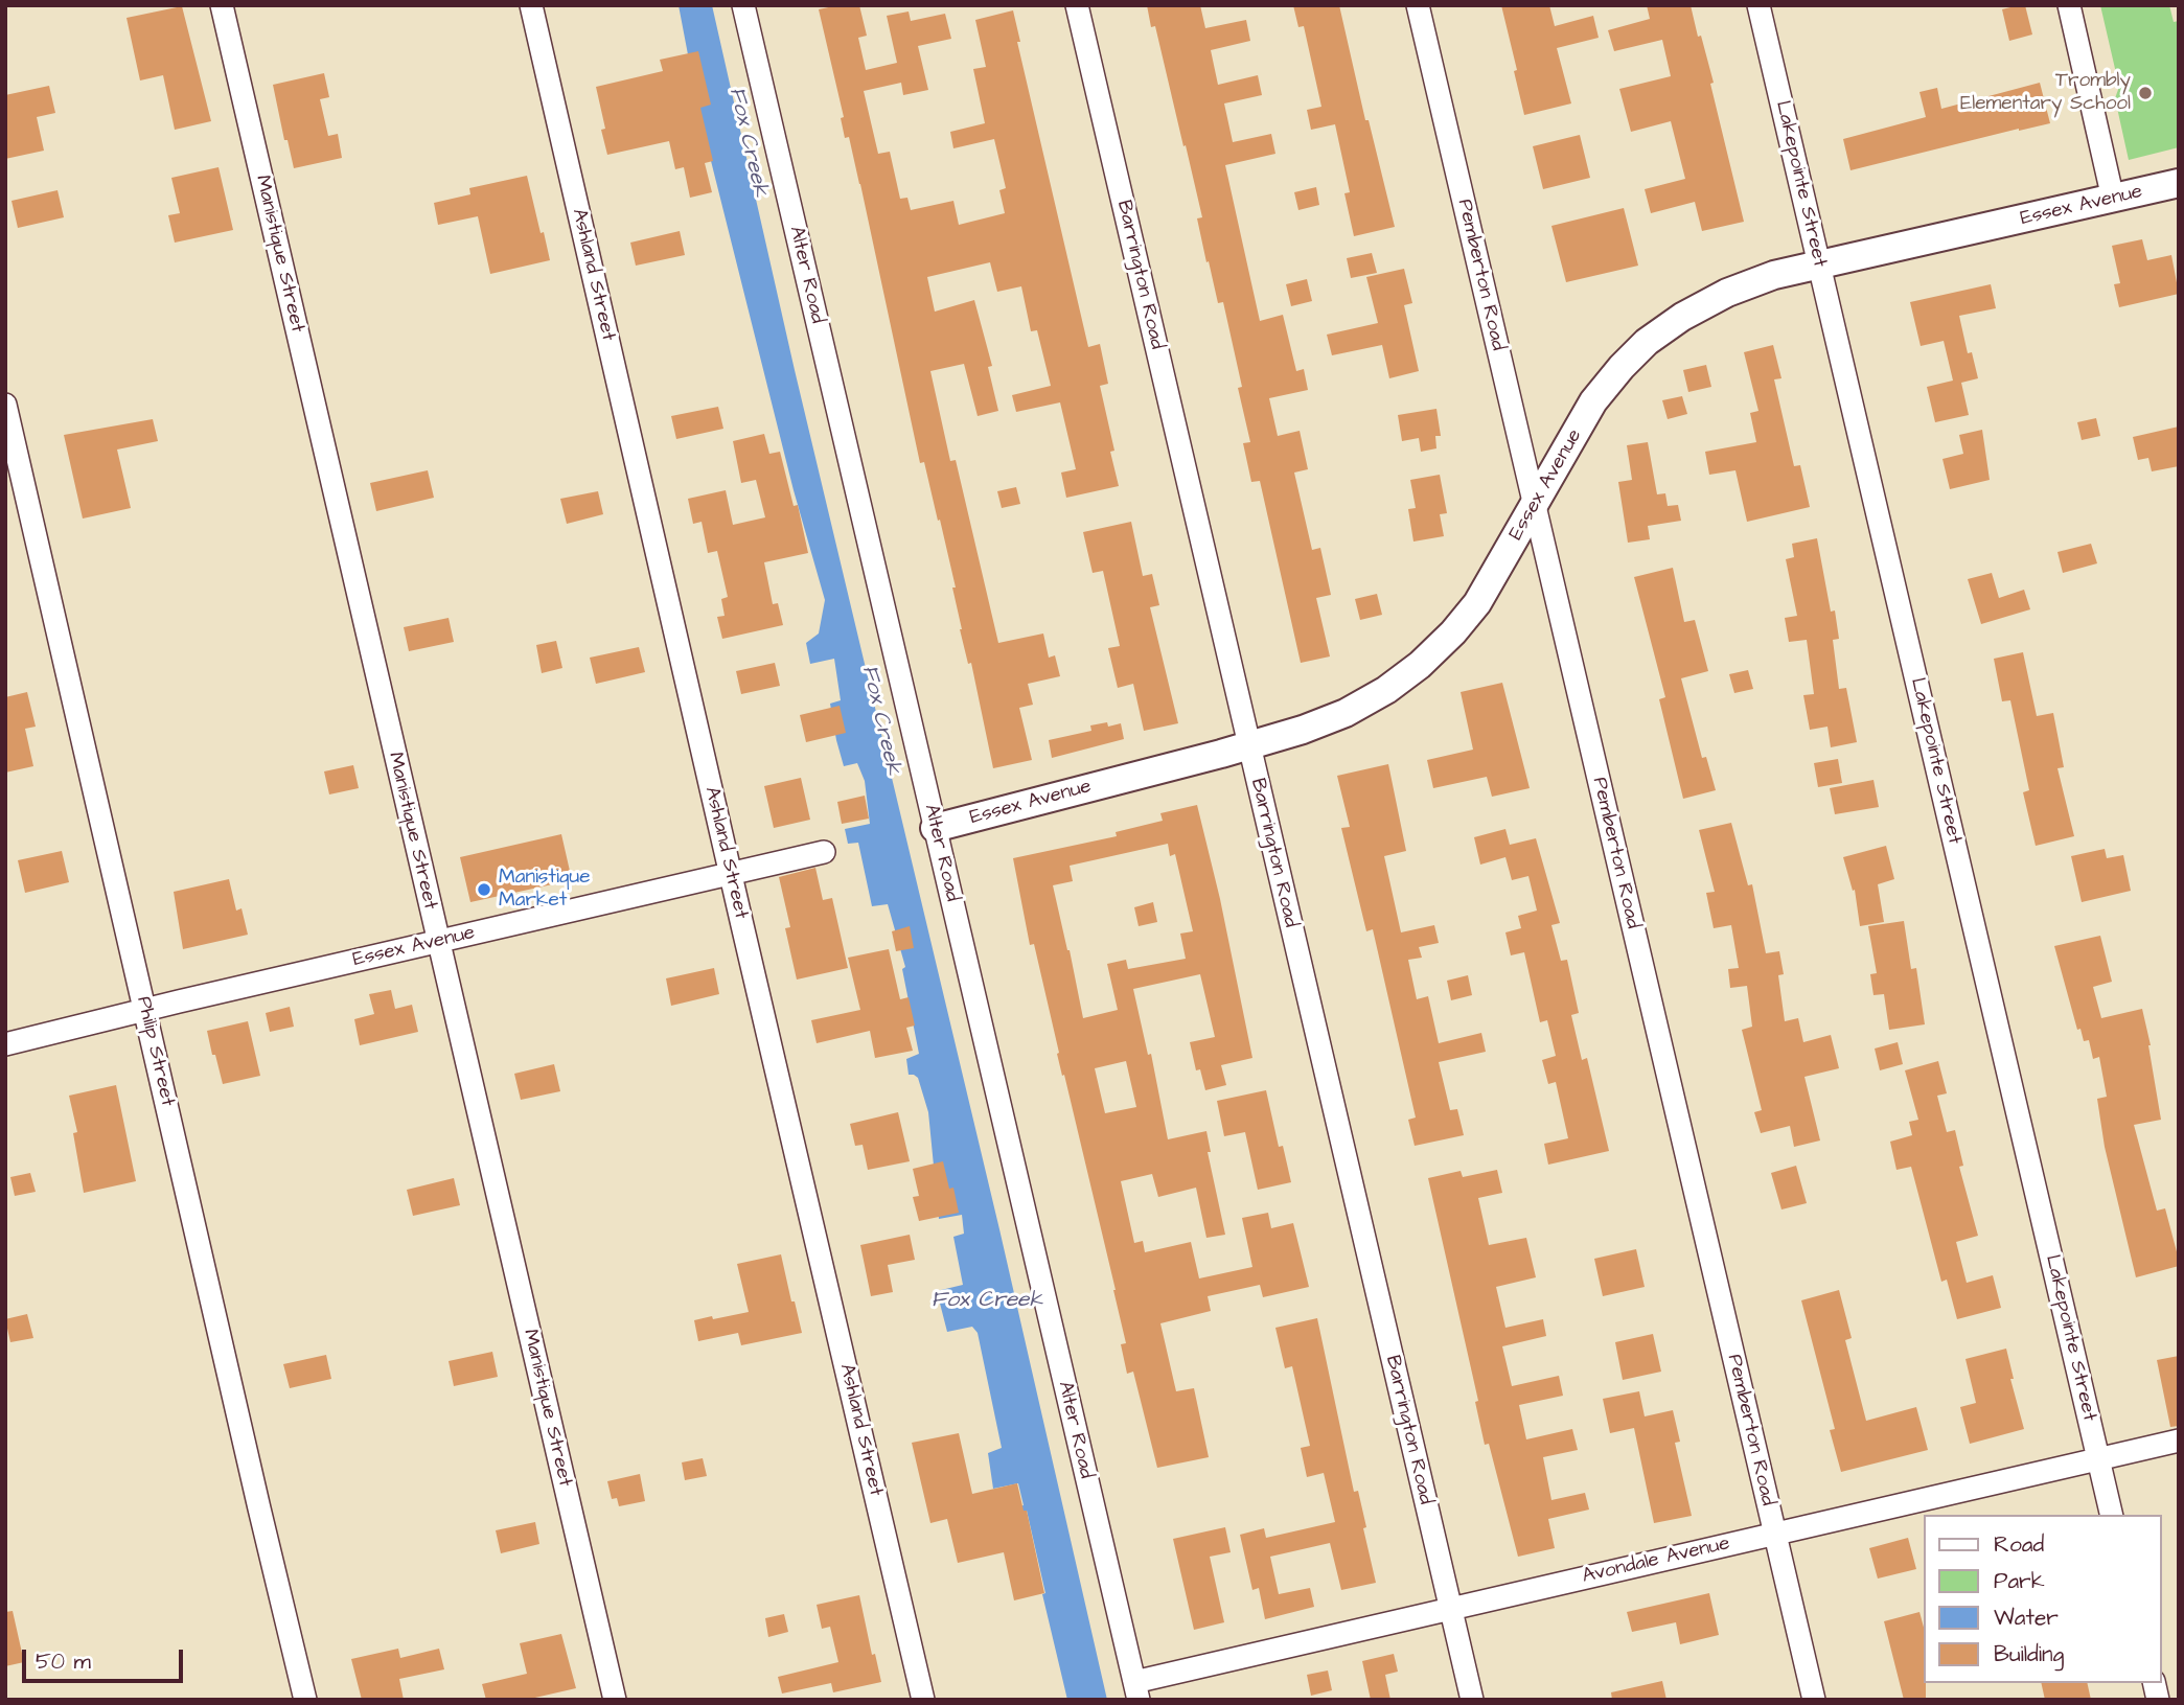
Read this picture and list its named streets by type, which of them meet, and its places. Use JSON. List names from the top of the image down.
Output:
{
  "streets": {
    "street": [
      "Lakepointe Street",
      "Essex Avenue",
      "Manistique Street",
      "Ashland Street",
      "Alter Road",
      "Barrington Road",
      "Pemberton Road",
      "Philip Street",
      "Avondale Avenue"
    ]
  },
  "crossings": [
    ["Lakepointe Street", "Essex Avenue"],
    ["Lakepointe Street", "Avondale Avenue"],
    ["Essex Avenue", "Manistique Street"],
    ["Essex Avenue", "Ashland Street"],
    ["Essex Avenue", "Alter Road"],
    ["Essex Avenue", "Barrington Road"],
    ["Essex Avenue", "Pemberton Road"],
    ["Essex Avenue", "Philip Street"],
    ["Alter Road", "Avondale Avenue"],
    ["Barrington Road", "Avondale Avenue"],
    ["Pemberton Road", "Avondale Avenue"]
  ],
  "water": ["Fox Creek"],
  "places": ["Trombly Elementary School", "Manistique Market"],
  "legend": [
    "Road",
    "Park",
    "Water",
    "Building"
  ],
  "scale_bar": "50 m"
}
